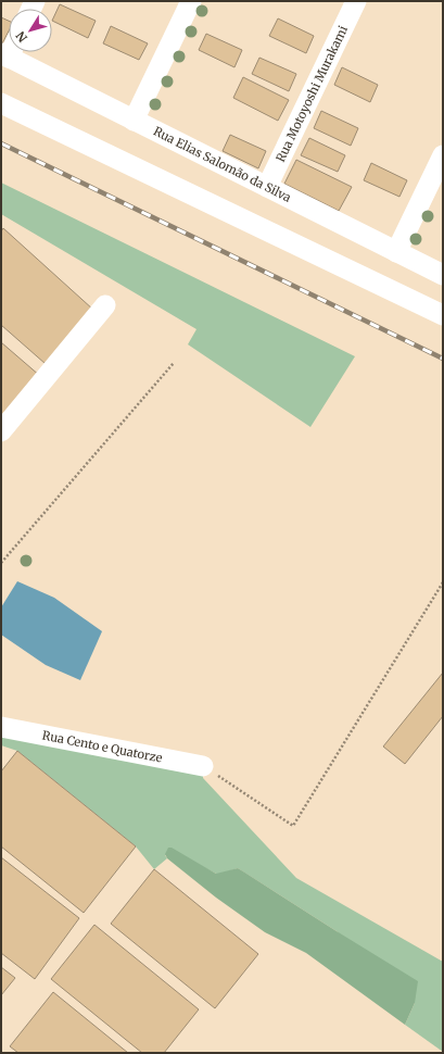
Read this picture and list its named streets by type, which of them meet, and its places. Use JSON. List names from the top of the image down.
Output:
{
  "streets": {
    "street": ["Rua Motoyoshi Murakami", "Rua Elias Salomão da Silva", "Rua Cento e Quatorze"]
  },
  "crossings": [
    ["Rua Motoyoshi Murakami", "Rua Elias Salomão da Silva"]
  ],
  "north": "bottom left"
}
